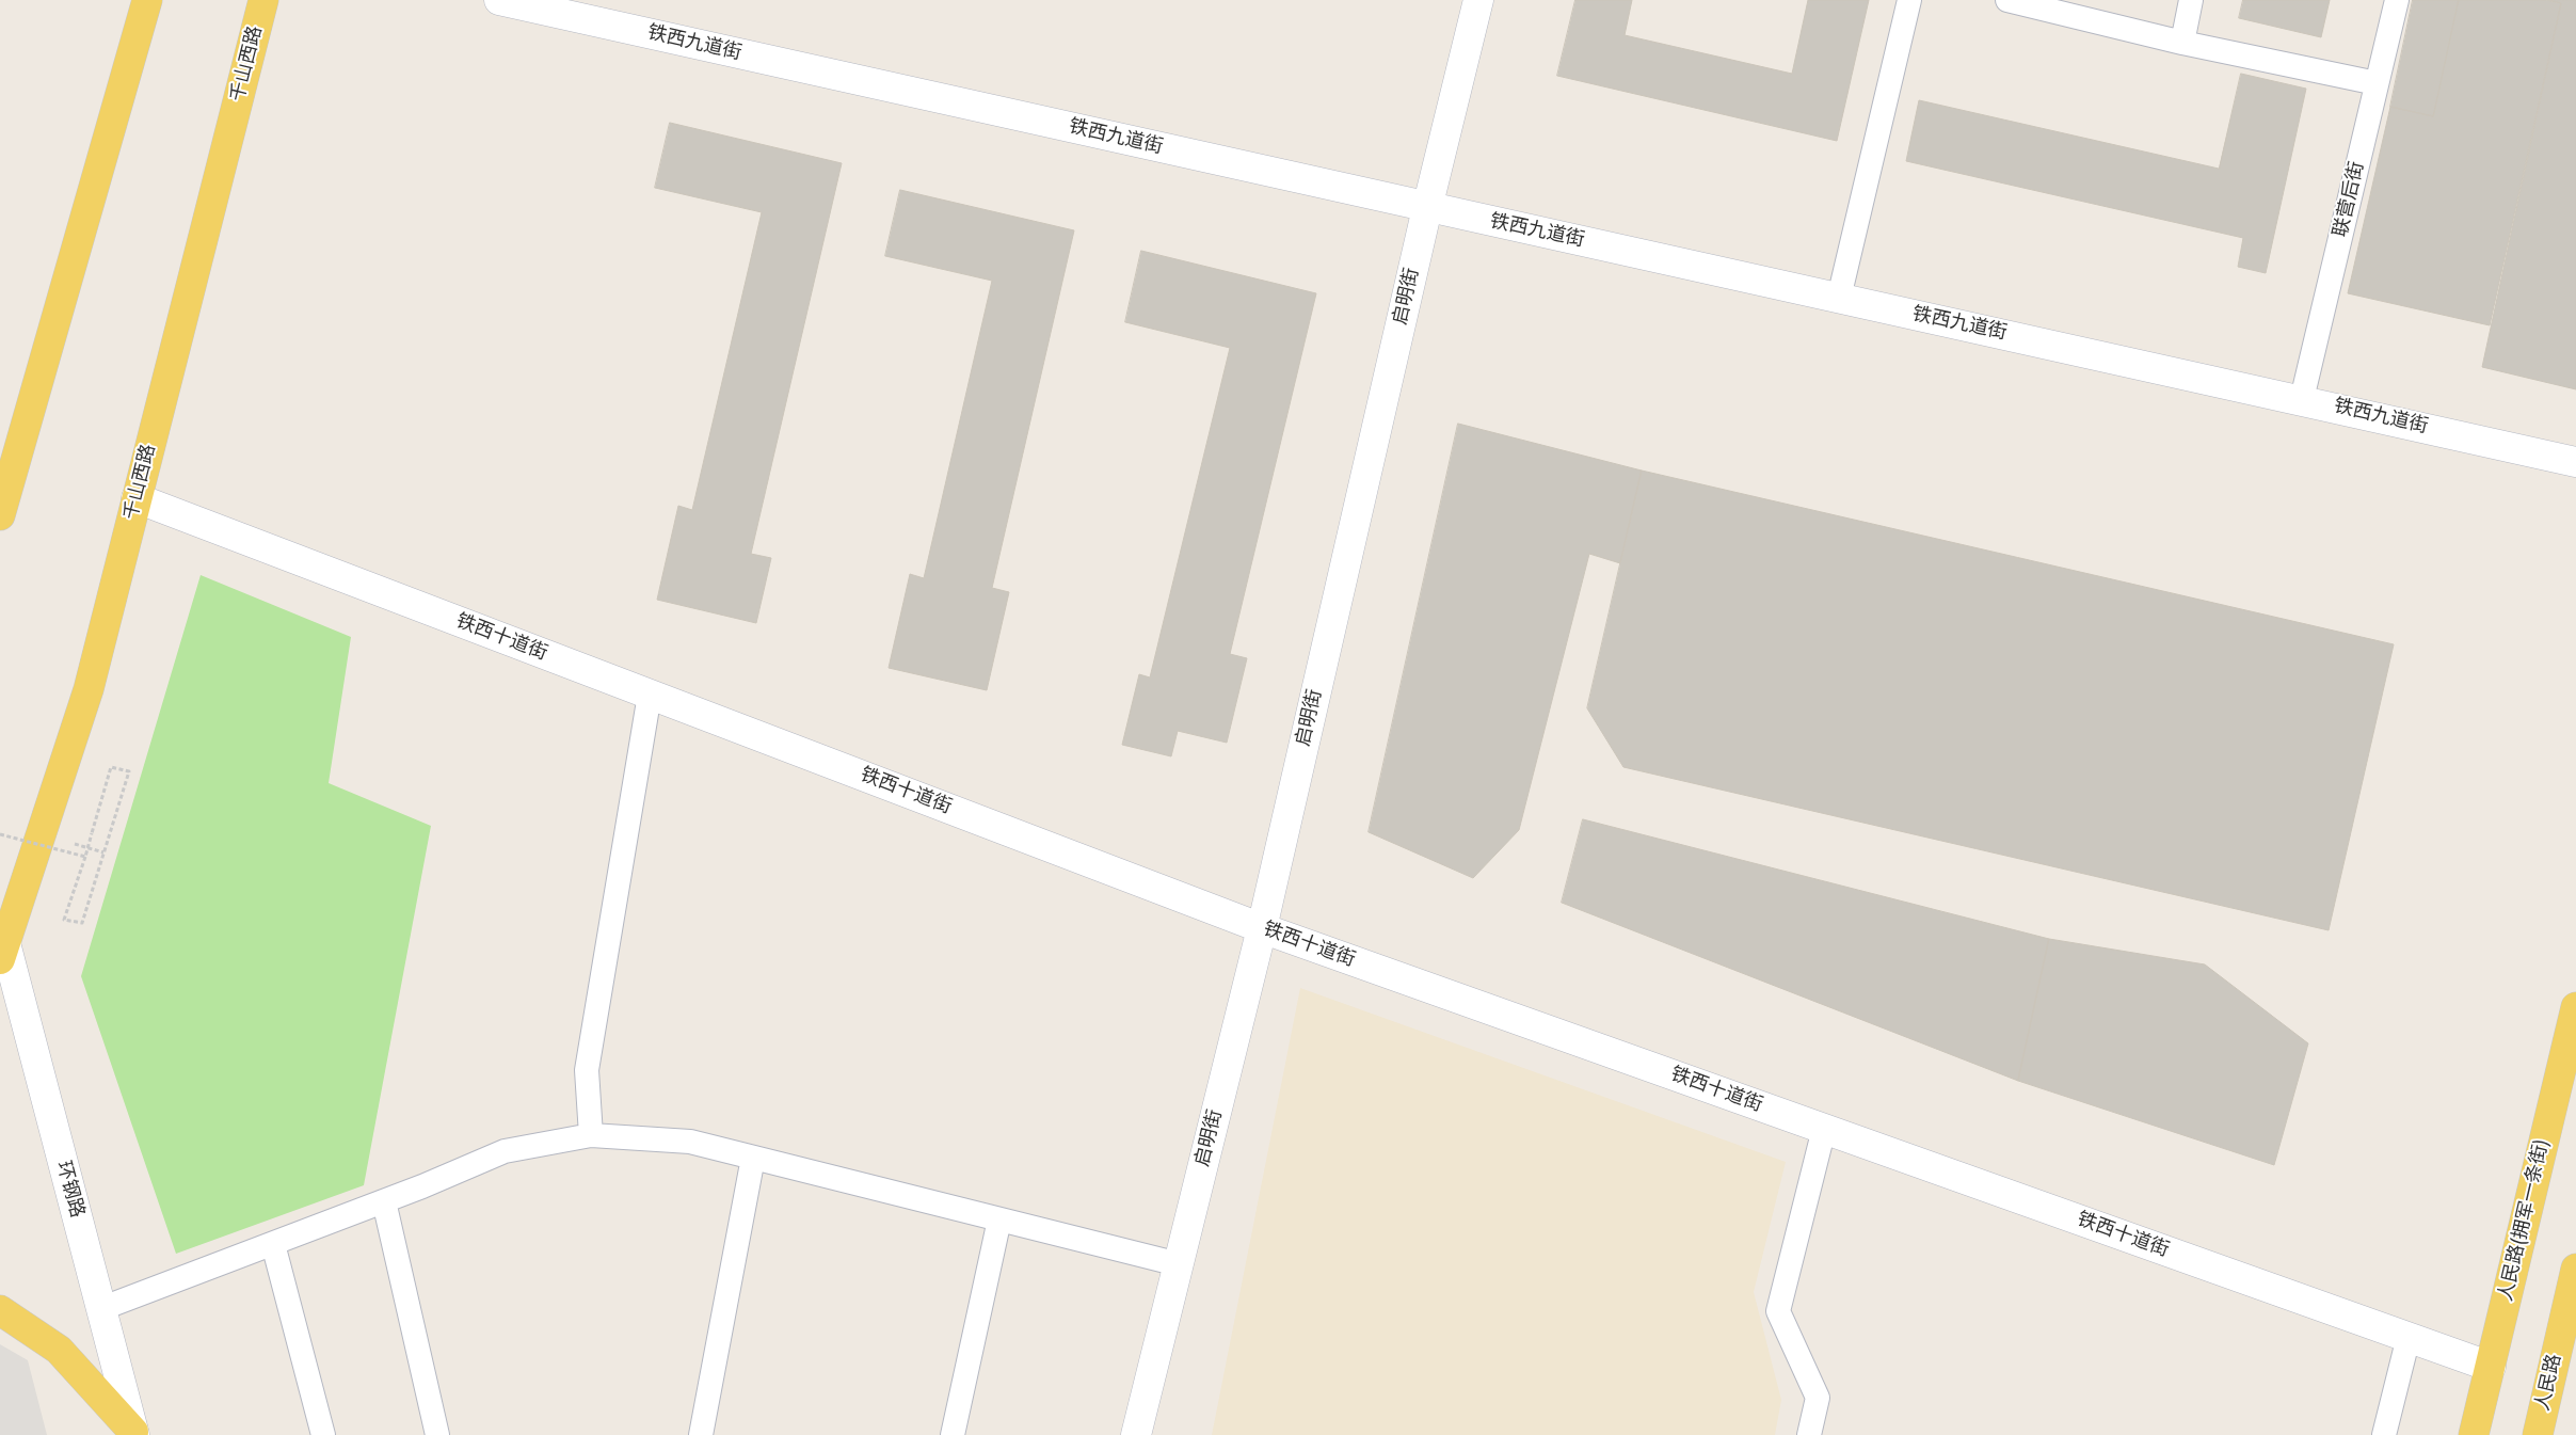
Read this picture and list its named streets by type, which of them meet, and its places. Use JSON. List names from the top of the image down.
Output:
{
  "streets": {
    "main road": ["千山西路", "人民路(拥军一条街)", "人民路"],
    "street": [
      "铁西九道街",
      "启明街",
      "铁西十道街",
      "环钢路"
    ],
    "lane": ["联营后街"]
  },
  "crossings": [
    ["铁西九道街", "联营后街"],
    ["铁西九道街", "启明街"],
    ["千山西路", "铁西十道街"],
    ["千山西路", "环钢路"],
    ["启明街", "铁西十道街"],
    ["铁西十道街", "人民路(拥军一条街)"]
  ]
}
